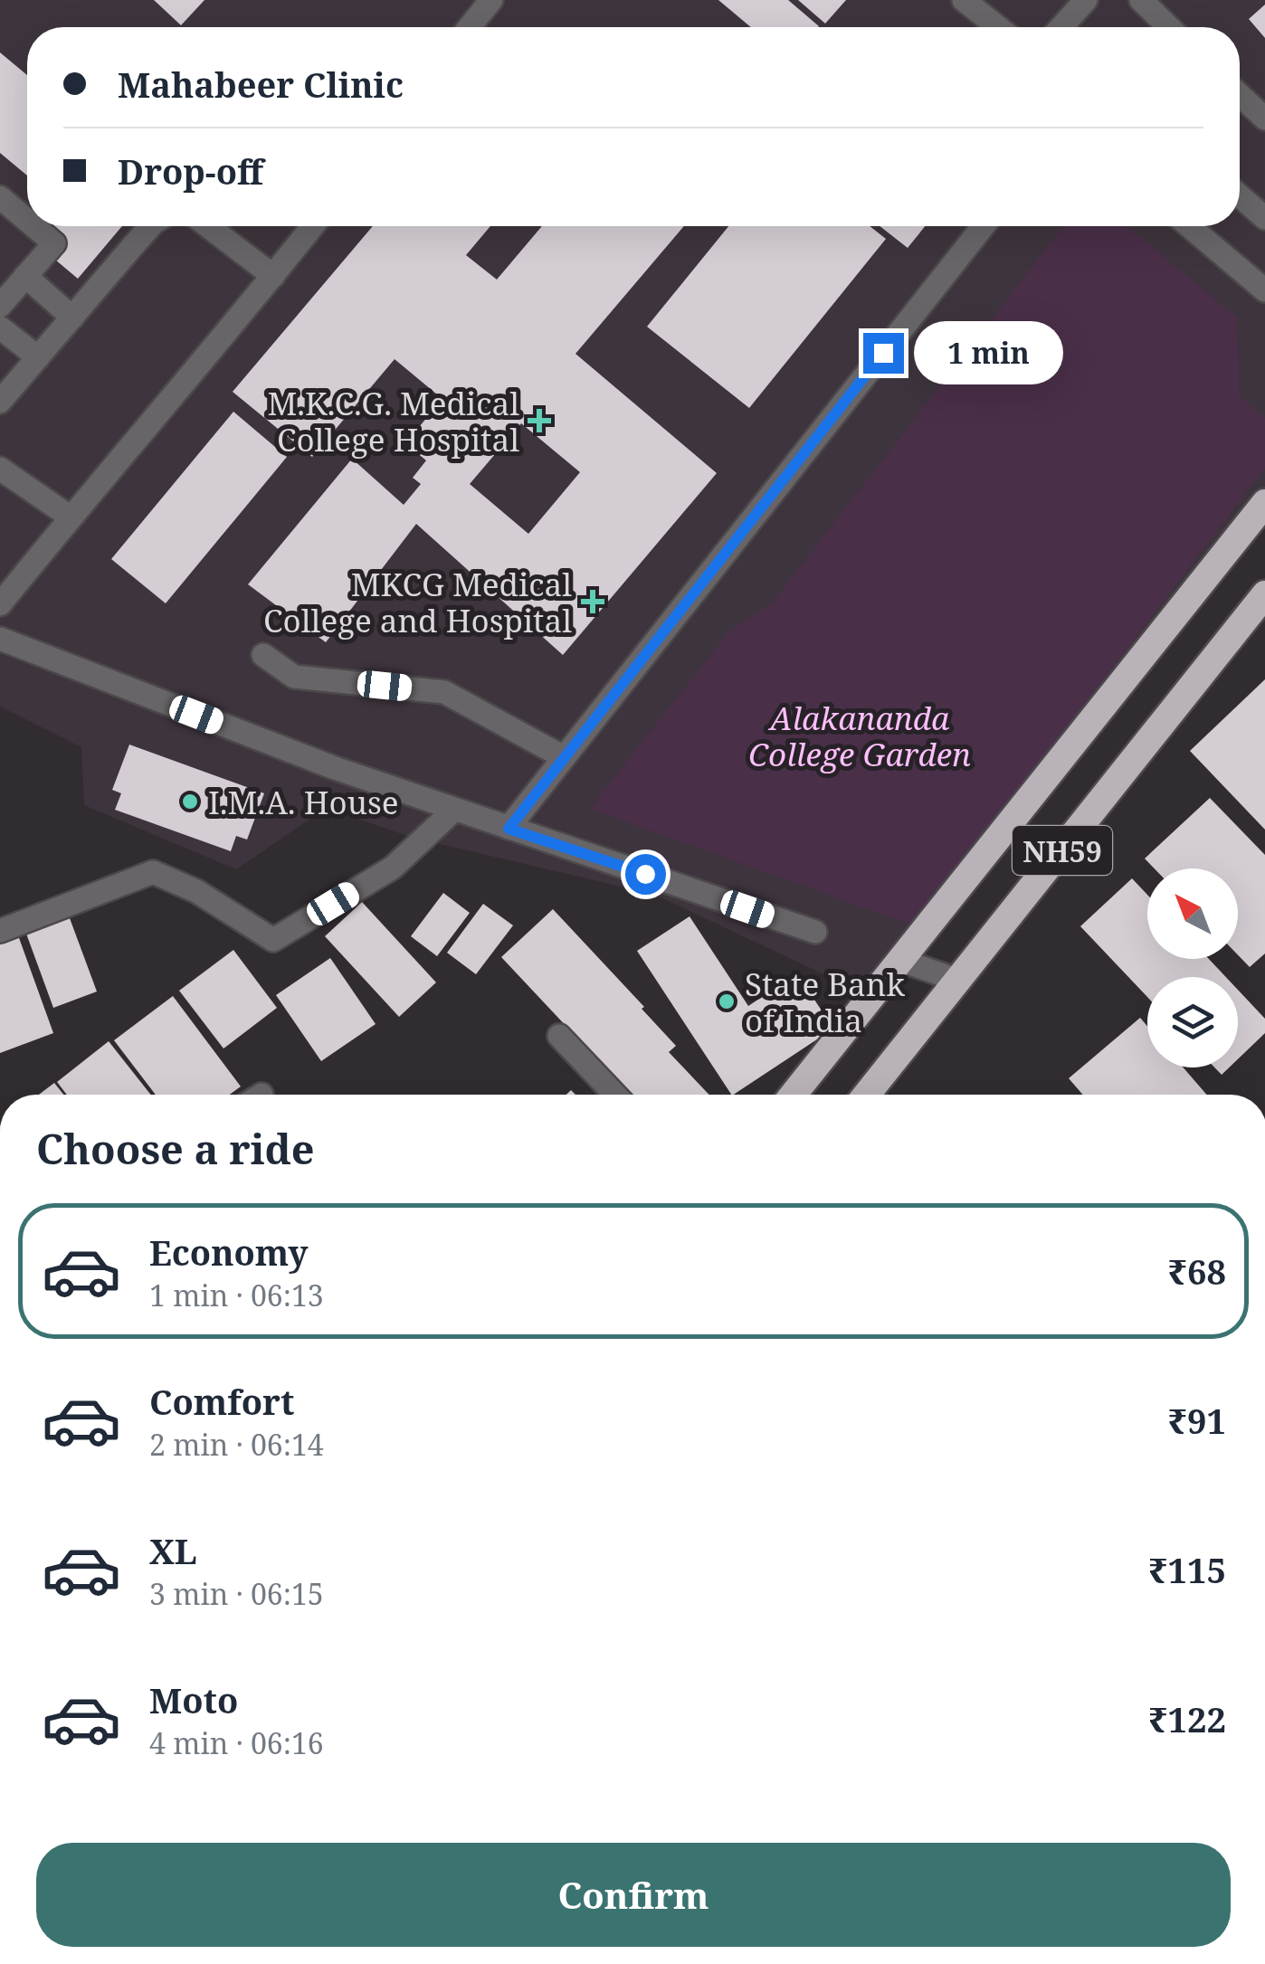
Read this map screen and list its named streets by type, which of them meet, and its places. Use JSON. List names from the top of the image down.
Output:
{
  "streets": {
    "highway": ["NH59"]
  },
  "parks": ["Alakananda College Garden"],
  "places": {
    "health": ["M.K.C.G. Medical College Hospital", "MKCG Medical College and Hospital"],
    "other": ["I.M.A. House", "State Bank of India"]
  },
  "north": "top left",
  "page": {
    "banner": ["Mahabeer Clinic", "Drop-off"],
    "bubble": "1 min",
    "heading": "Choose a ride",
    "list": [
      {
        "name": "Economy",
        "note": "1 min · 06:13",
        "value": "₹68"
      },
      {
        "name": "Comfort",
        "note": "2 min · 06:14",
        "value": "₹91"
      },
      {
        "name": "XL",
        "note": "3 min · 06:15",
        "value": "₹115"
      },
      {
        "name": "Moto",
        "note": "4 min · 06:16",
        "value": "₹122"
      }
    ],
    "buttons": "Confirm"
  }
}
